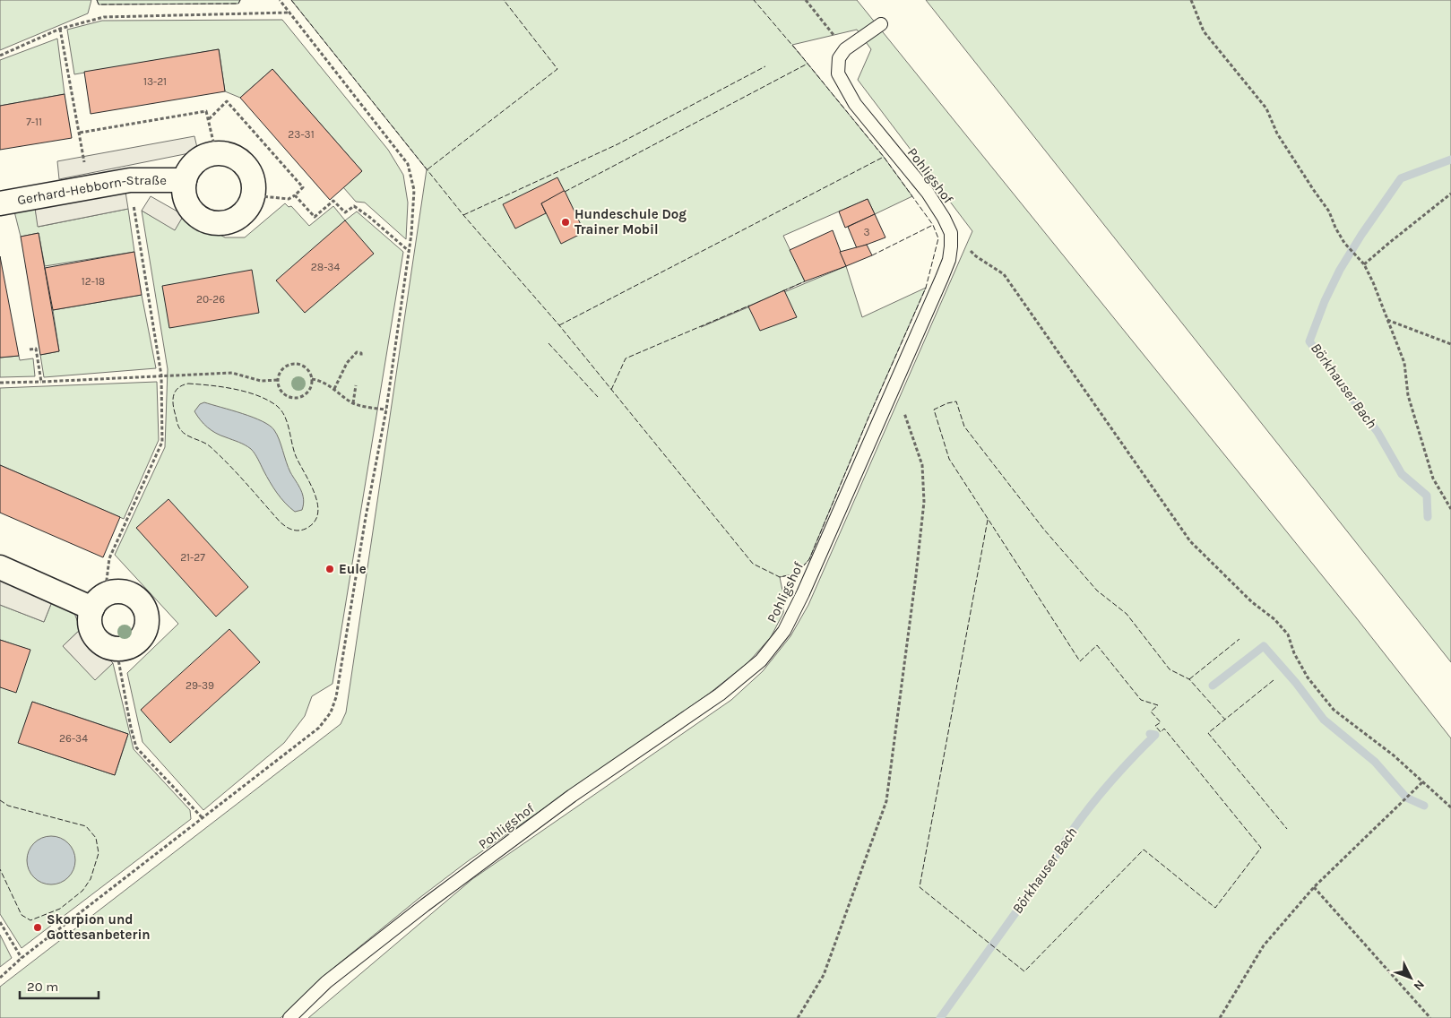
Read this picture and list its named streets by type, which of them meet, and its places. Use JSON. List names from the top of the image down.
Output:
{
  "streets": {
    "street": ["Gerhard-Hebborn-Straße"],
    "lane": ["Pohligshof"]
  },
  "water": ["Börkhauser Bach"],
  "places": ["Hundeschule Dog Trainer Mobil", "Eule", "Skorpion und Gottesanbeterin"],
  "house_numbers": [
    "13-21",
    "7-11",
    "23-31",
    "3",
    "28-34",
    "12-18",
    "20-26",
    "21-27",
    "29-39",
    "26-34"
  ],
  "scale_bar": "20 m",
  "north": "bottom right"
}
